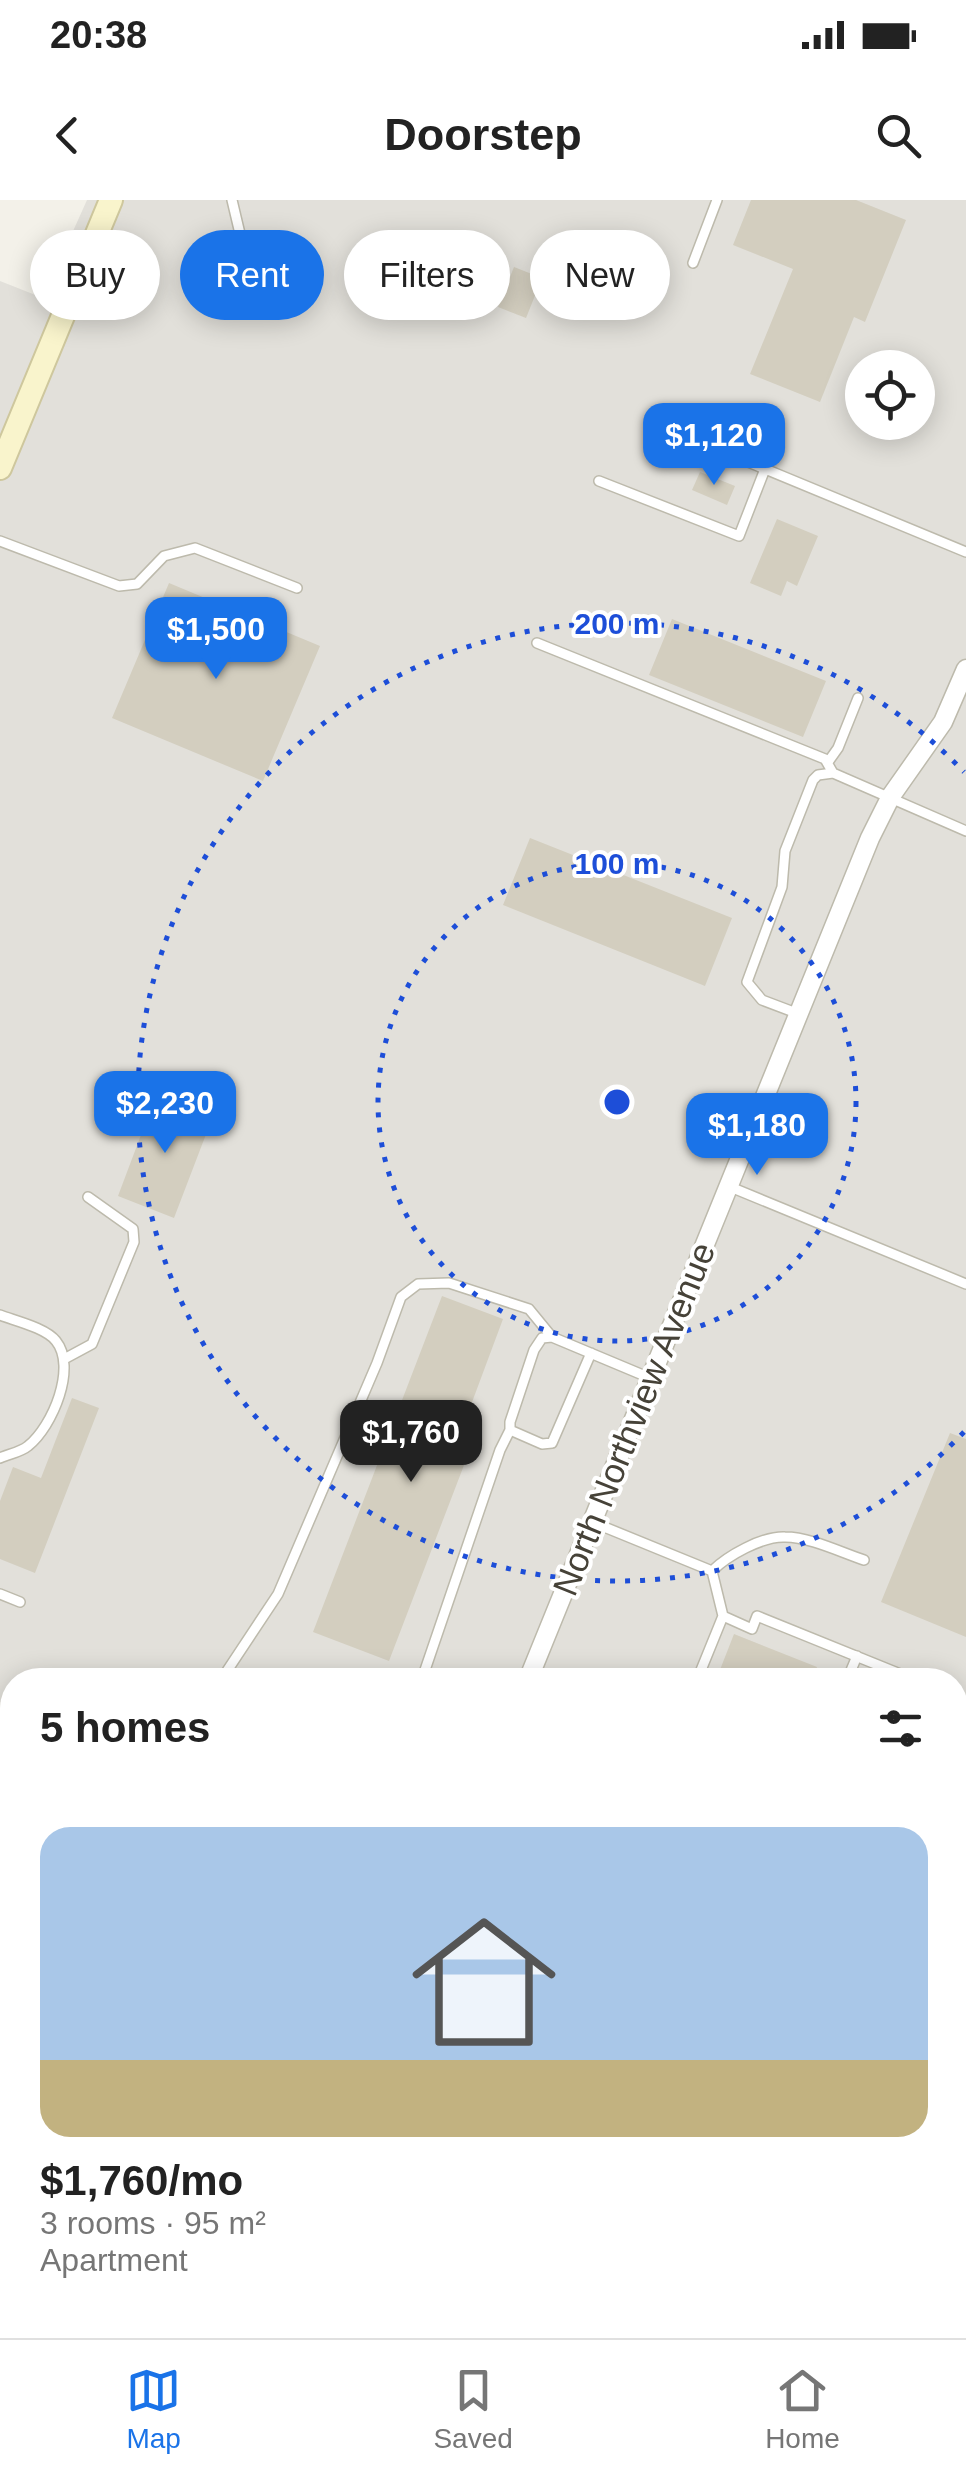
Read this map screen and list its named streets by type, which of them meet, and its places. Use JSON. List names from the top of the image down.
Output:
{
  "streets": {
    "street": ["North Northview Avenue"]
  },
  "page": {
    "status": "20:38",
    "header": "Doorstep",
    "chip": [
      "Buy",
      "Rent",
      "Filters",
      "New"
    ],
    "price": [
      "$1,120",
      "$1,500",
      "$2,230",
      "$1,180",
      "$1,760"
    ],
    "heading": "5 homes",
    "list": [
      {
        "name": "$1,760/mo",
        "note": "3 rooms · 95 m² · Apartment"
      }
    ],
    "tabs": ["Map", "Saved", "Home"]
  },
  "rings": ["200 m", "100 m"]
}
